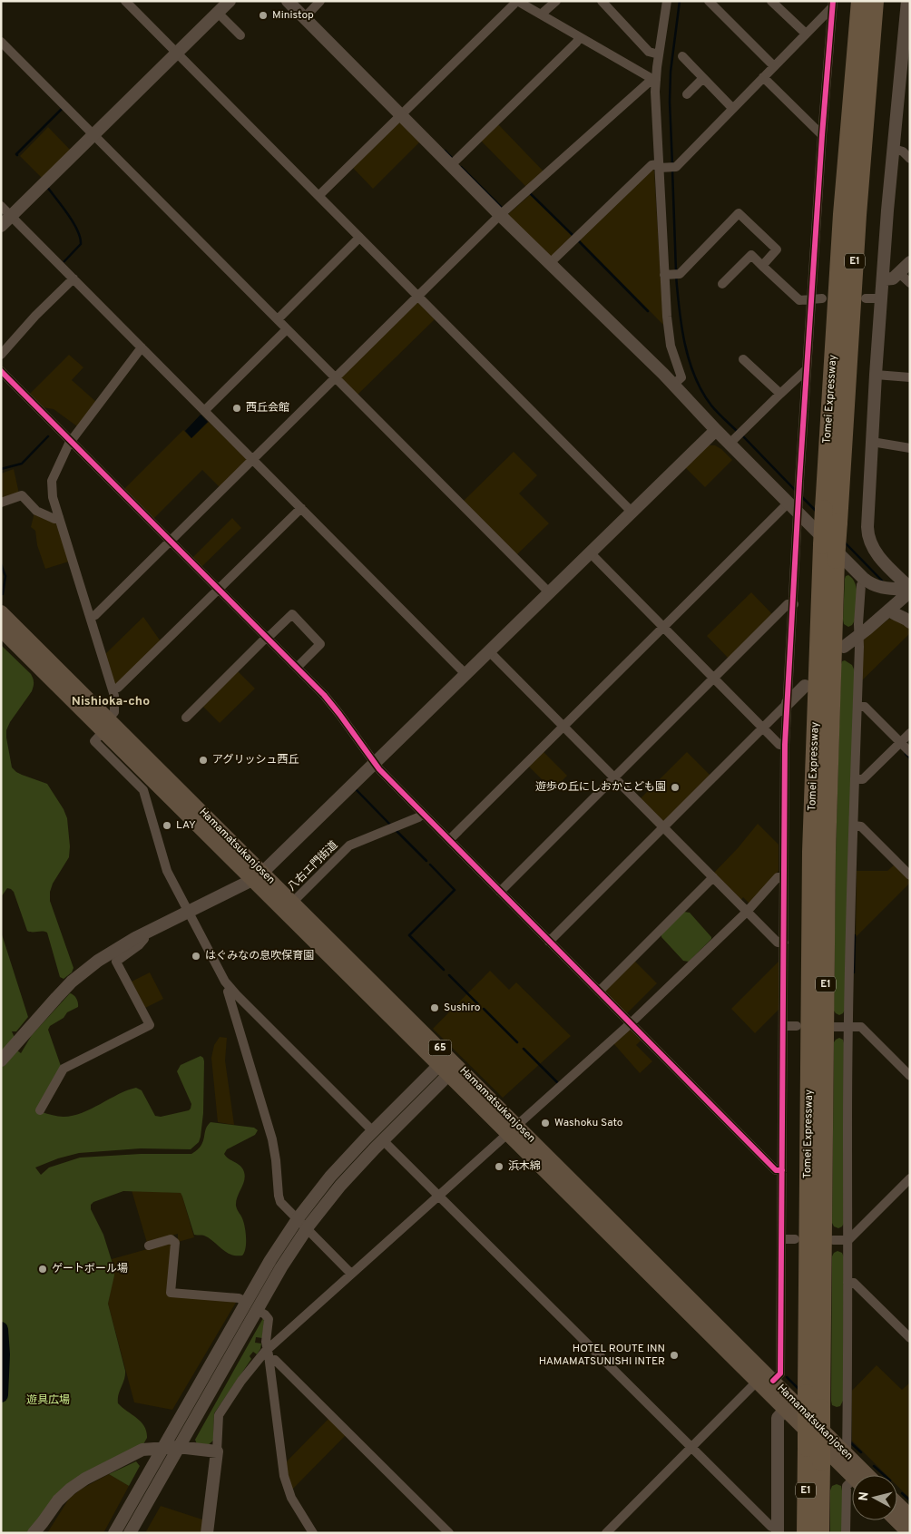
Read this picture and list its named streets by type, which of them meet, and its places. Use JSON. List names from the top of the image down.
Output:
{
  "streets": {
    "highway": ["E1", "Tomei Expressway"],
    "main road": ["Hamamatsukanjosen", "65"],
    "street": ["八右エ門街道"]
  },
  "crossings": [
    ["Hamamatsukanjosen", "八右エ門街道"]
  ],
  "districts": ["Nishioka-cho"],
  "parks": ["遊具広場"],
  "places": [
    "Ministop",
    "西丘会館",
    "アグリッシュ西丘",
    "遊歩の丘にしおかこども園",
    "LAY",
    "はぐみなの息吹保育園",
    "Sushiro",
    "Washoku Sato",
    "浜木綿",
    "ゲートボール場",
    "HOTEL ROUTE INN HAMAMATSUNISHI INTER"
  ],
  "north": "left"
}
